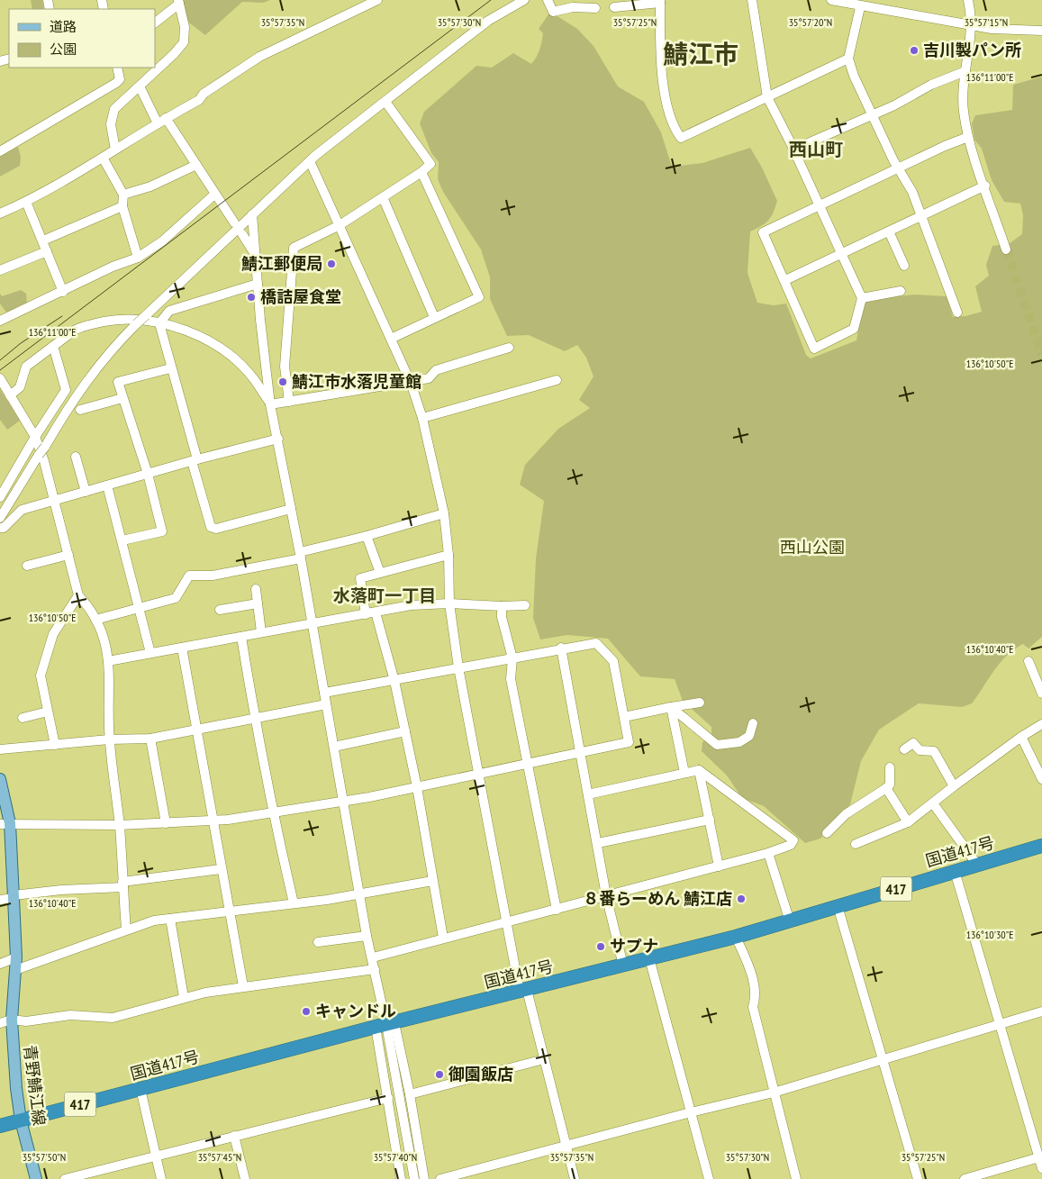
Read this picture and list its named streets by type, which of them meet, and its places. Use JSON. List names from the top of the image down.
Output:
{
  "streets": {
    "highway": ["国道417号", "417"],
    "main road": ["青野鯖江線"]
  },
  "crossings": [
    ["国道417号", "青野鯖江線"]
  ],
  "districts": ["鯖江市", "西山町", "水落町一丁目"],
  "parks": ["西山公園"],
  "places": [
    "吉川製パン所",
    "鯖江郵便局",
    "橋詰屋食堂",
    "鯖江市水落児童館",
    "８番らーめん 鯖江店",
    "サプナ",
    "キャンドル",
    "御園飯店"
  ],
  "legend": ["道路", "公園"],
  "coordinates": [
    "35°57'35\"N",
    "35°57'30\"N",
    "35°57'25\"N",
    "35°57'20\"N",
    "35°57'15\"N",
    "136°11'00\"E",
    "136°10'50\"E",
    "136°10'40\"E",
    "136°10'30\"E",
    "35°57'50\"N",
    "35°57'45\"N",
    "35°57'40\"N"
  ]
}
